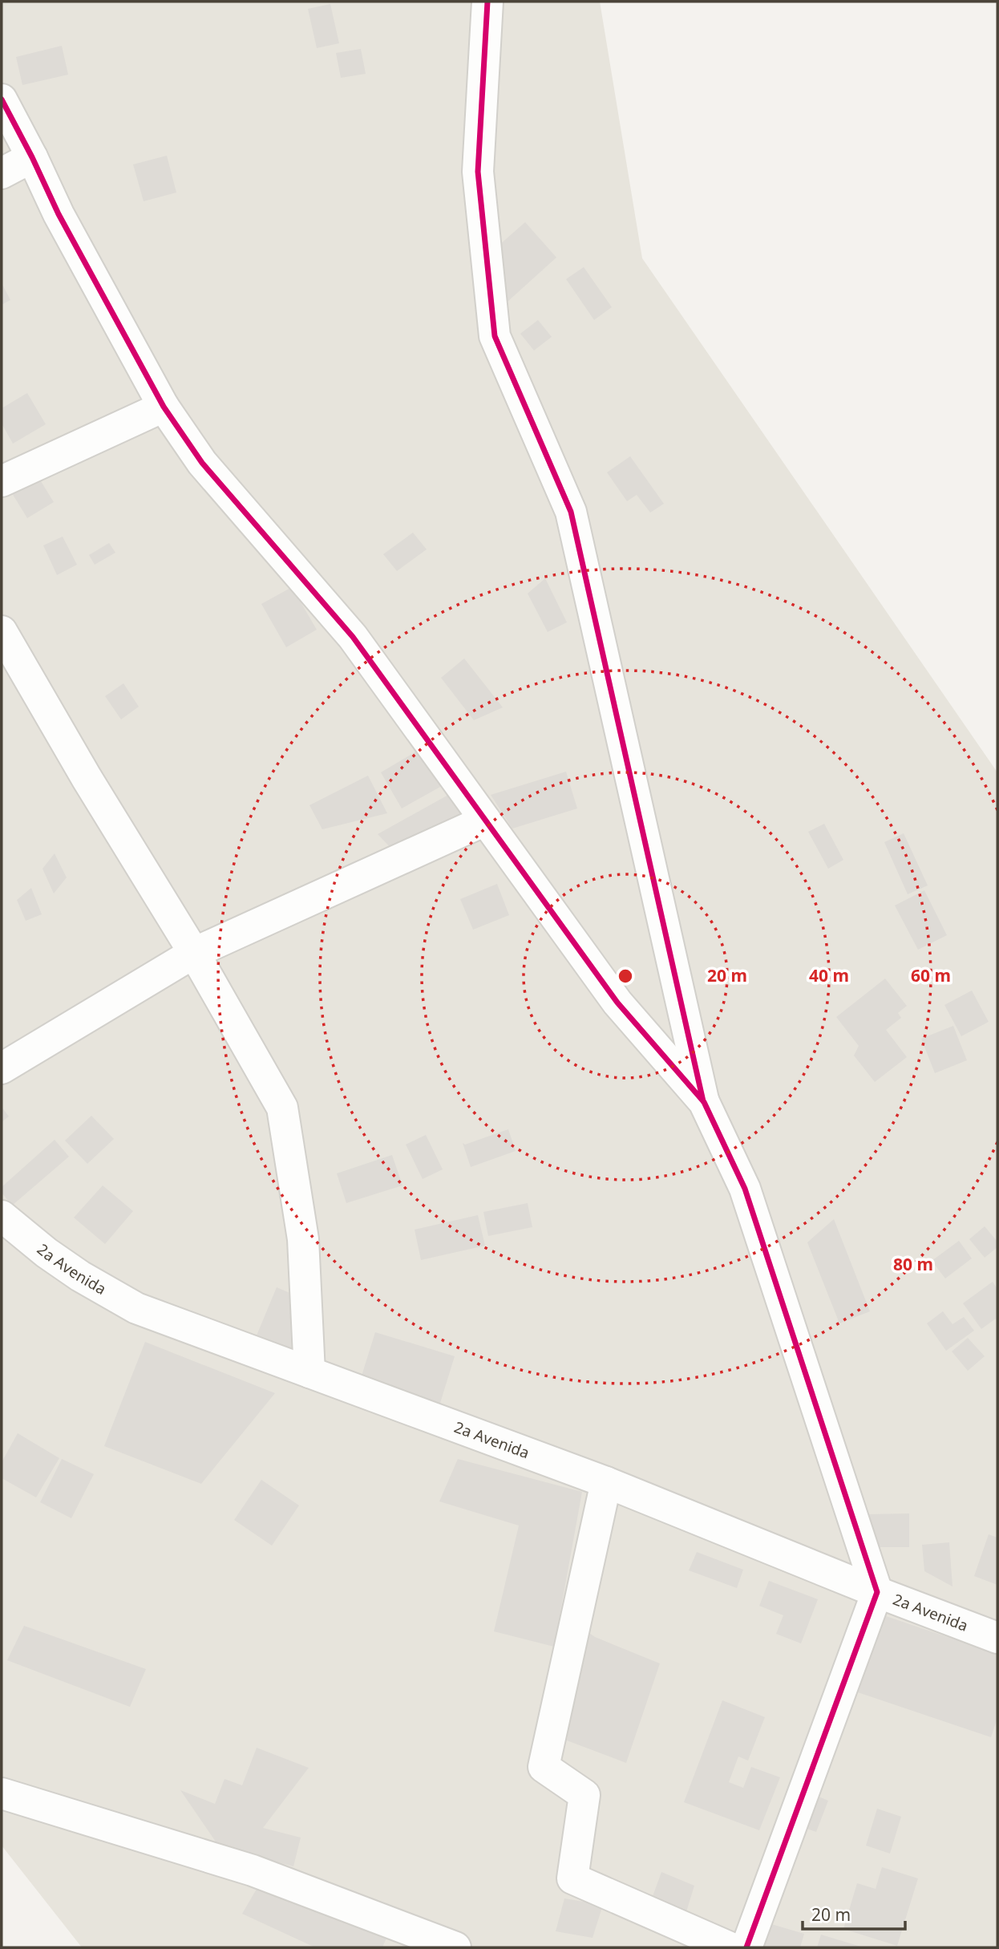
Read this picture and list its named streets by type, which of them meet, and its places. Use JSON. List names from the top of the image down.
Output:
{
  "streets": {
    "street": ["2a Avenida"]
  },
  "scale_bar": "20 m",
  "rings": [
    "20 m",
    "40 m",
    "60 m",
    "80 m"
  ]
}
